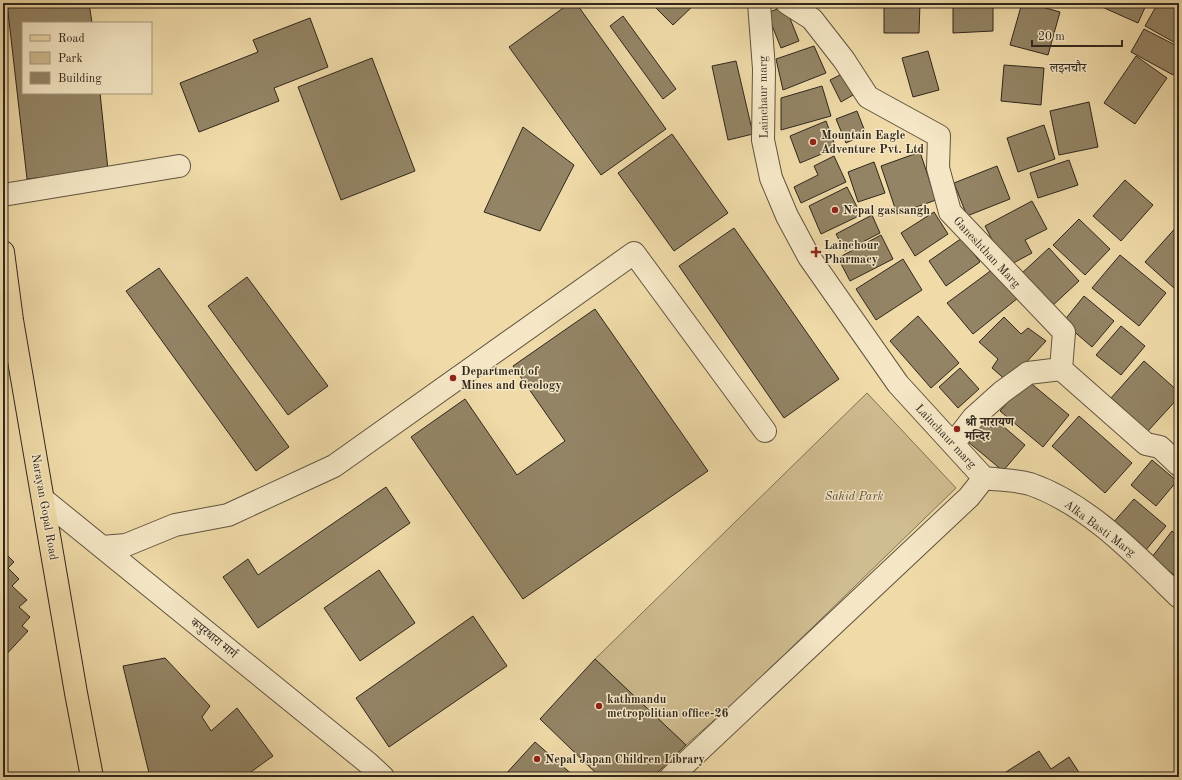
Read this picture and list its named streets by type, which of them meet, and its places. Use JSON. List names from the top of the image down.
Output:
{
  "streets": {
    "main road": ["Narayan Gopal Road"],
    "street": [
      "Lainchaur marg",
      "Ganeshthan Marg",
      "Alka Basti Marg",
      "कपुरधारा मार्ग"
    ]
  },
  "crossings": [
    ["Lainchaur marg", "Alka Basti Marg"],
    ["Narayan Gopal Road", "कपुरधारा मार्ग"]
  ],
  "districts": ["लइनचौर"],
  "parks": ["Sahid Park"],
  "places": {
    "other": [
      "Mountain Eagle Adventure Pvt. Ltd",
      "Nepal gas sangh",
      "Department of Mines and Geology",
      "श्री नारायण मन्दिर",
      "kathmandu metropolitian office-26",
      "Nepal Japan Children Library"
    ],
    "health": ["Lainchour Pharmacy"]
  },
  "legend": ["Road", "Park", "Building"],
  "scale_bar": "20 m"
}
